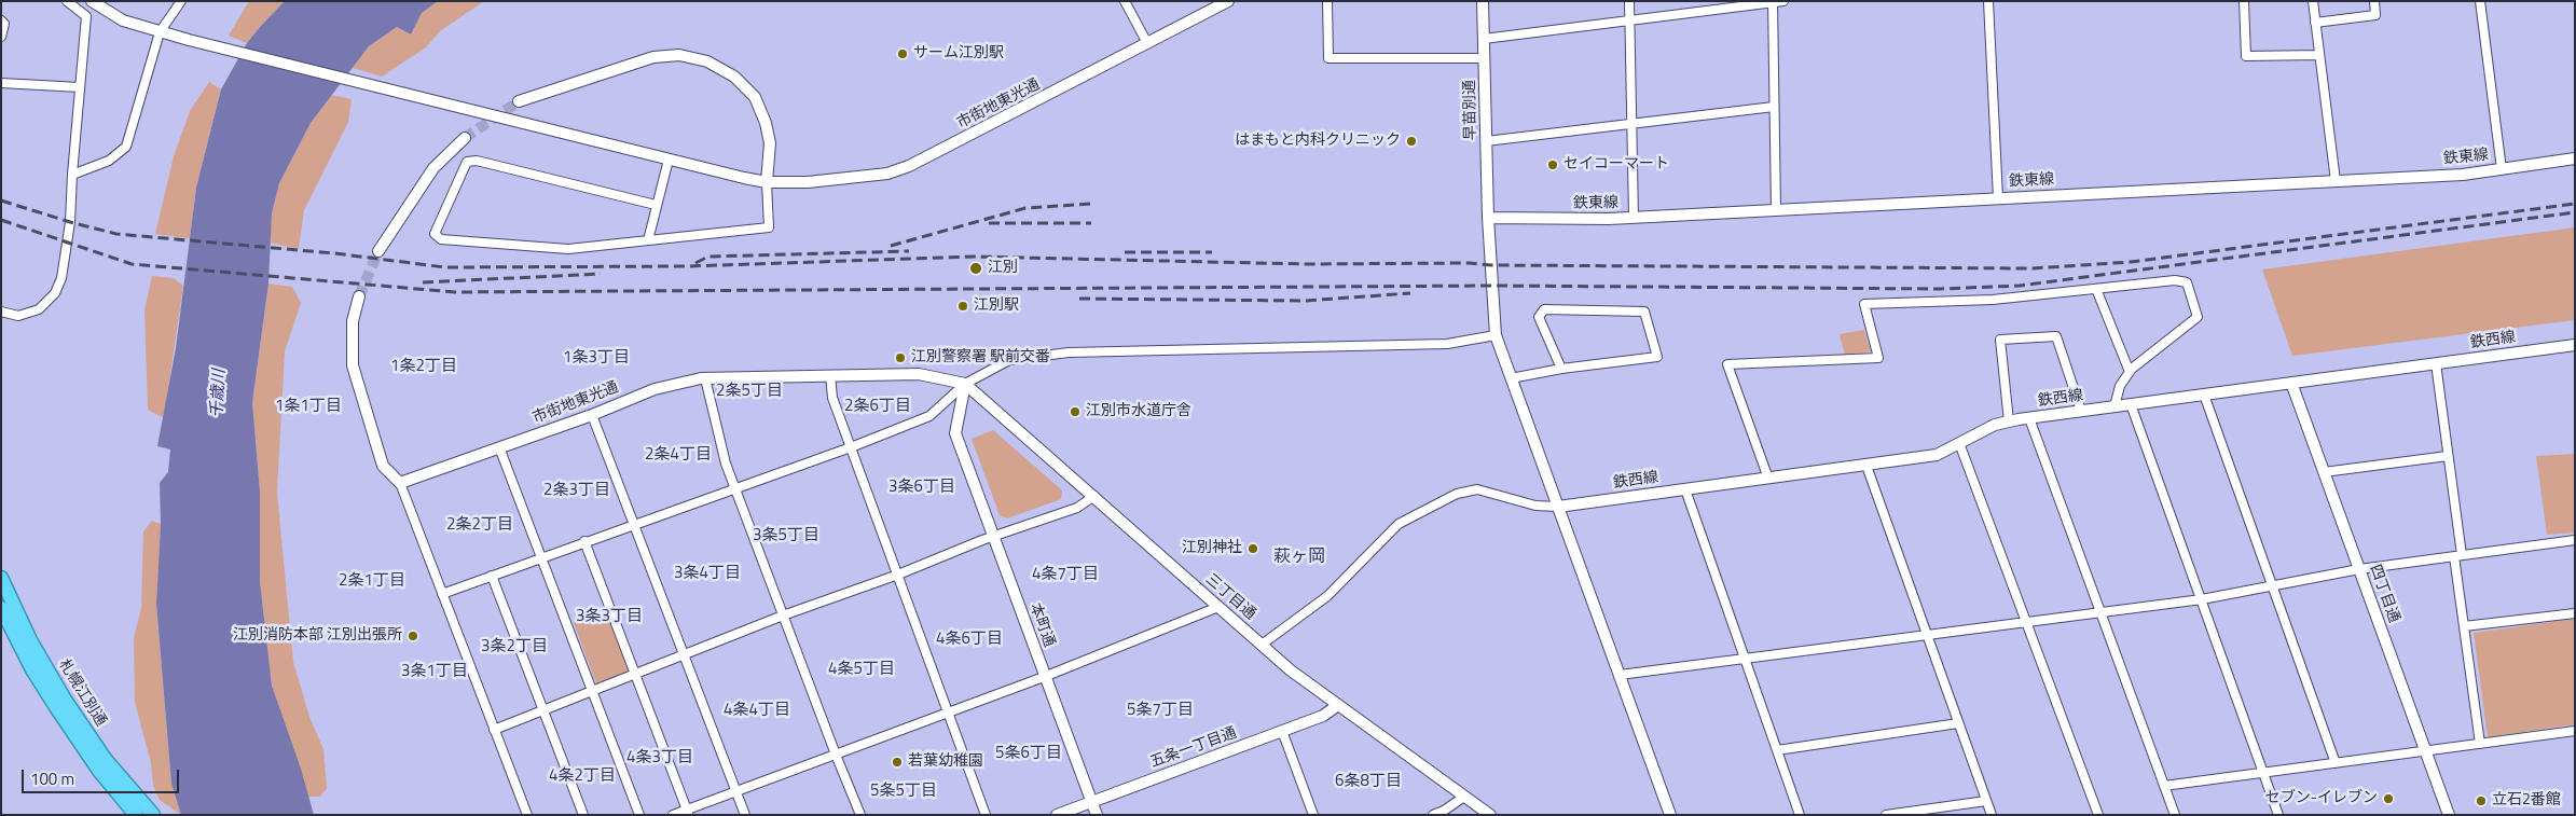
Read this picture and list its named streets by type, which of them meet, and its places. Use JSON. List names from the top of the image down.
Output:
{
  "streets": {
    "highway": ["札幌江別通"],
    "street": [
      "市街地東光通",
      "早苗別通",
      "鉄東線",
      "鉄西線",
      "四丁目通",
      "三丁目通",
      "本町通",
      "五条一丁目通"
    ]
  },
  "crossings": [
    ["市街地東光通", "三丁目通"],
    ["市街地東光通", "本町通"],
    ["早苗別通", "鉄東線"],
    ["早苗別通", "鉄西線"],
    ["鉄西線", "四丁目通"],
    ["三丁目通", "本町通"],
    ["三丁目通", "五条一丁目通"],
    ["本町通", "五条一丁目通"]
  ],
  "districts": [
    "1条3丁目",
    "1条2丁目",
    "2条5丁目",
    "1条1丁目",
    "2条6丁目",
    "2条4丁目",
    "3条6丁目",
    "2条3丁目",
    "2条2丁目",
    "3条5丁目",
    "萩ヶ岡",
    "3条4丁目",
    "4条7丁目",
    "2条1丁目",
    "3条3丁目",
    "4条6丁目",
    "3条2丁目",
    "4条5丁目",
    "3条1丁目",
    "4条4丁目",
    "5条7丁目",
    "5条6丁目",
    "4条3丁目",
    "4条2丁目",
    "6条8丁目",
    "5条5丁目"
  ],
  "water": ["千歳川"],
  "places": [
    "サーム江別駅",
    "はまもと内科クリニック",
    "セイコーマート",
    "江別",
    "江別駅",
    "江別警察署 駅前交番",
    "江別市水道庁舎",
    "江別神社",
    "江別消防本部 江別出張所",
    "若葉幼稚園",
    "セブン-イレブン",
    "立石2番館"
  ],
  "scale_bar": "100 m"
}
